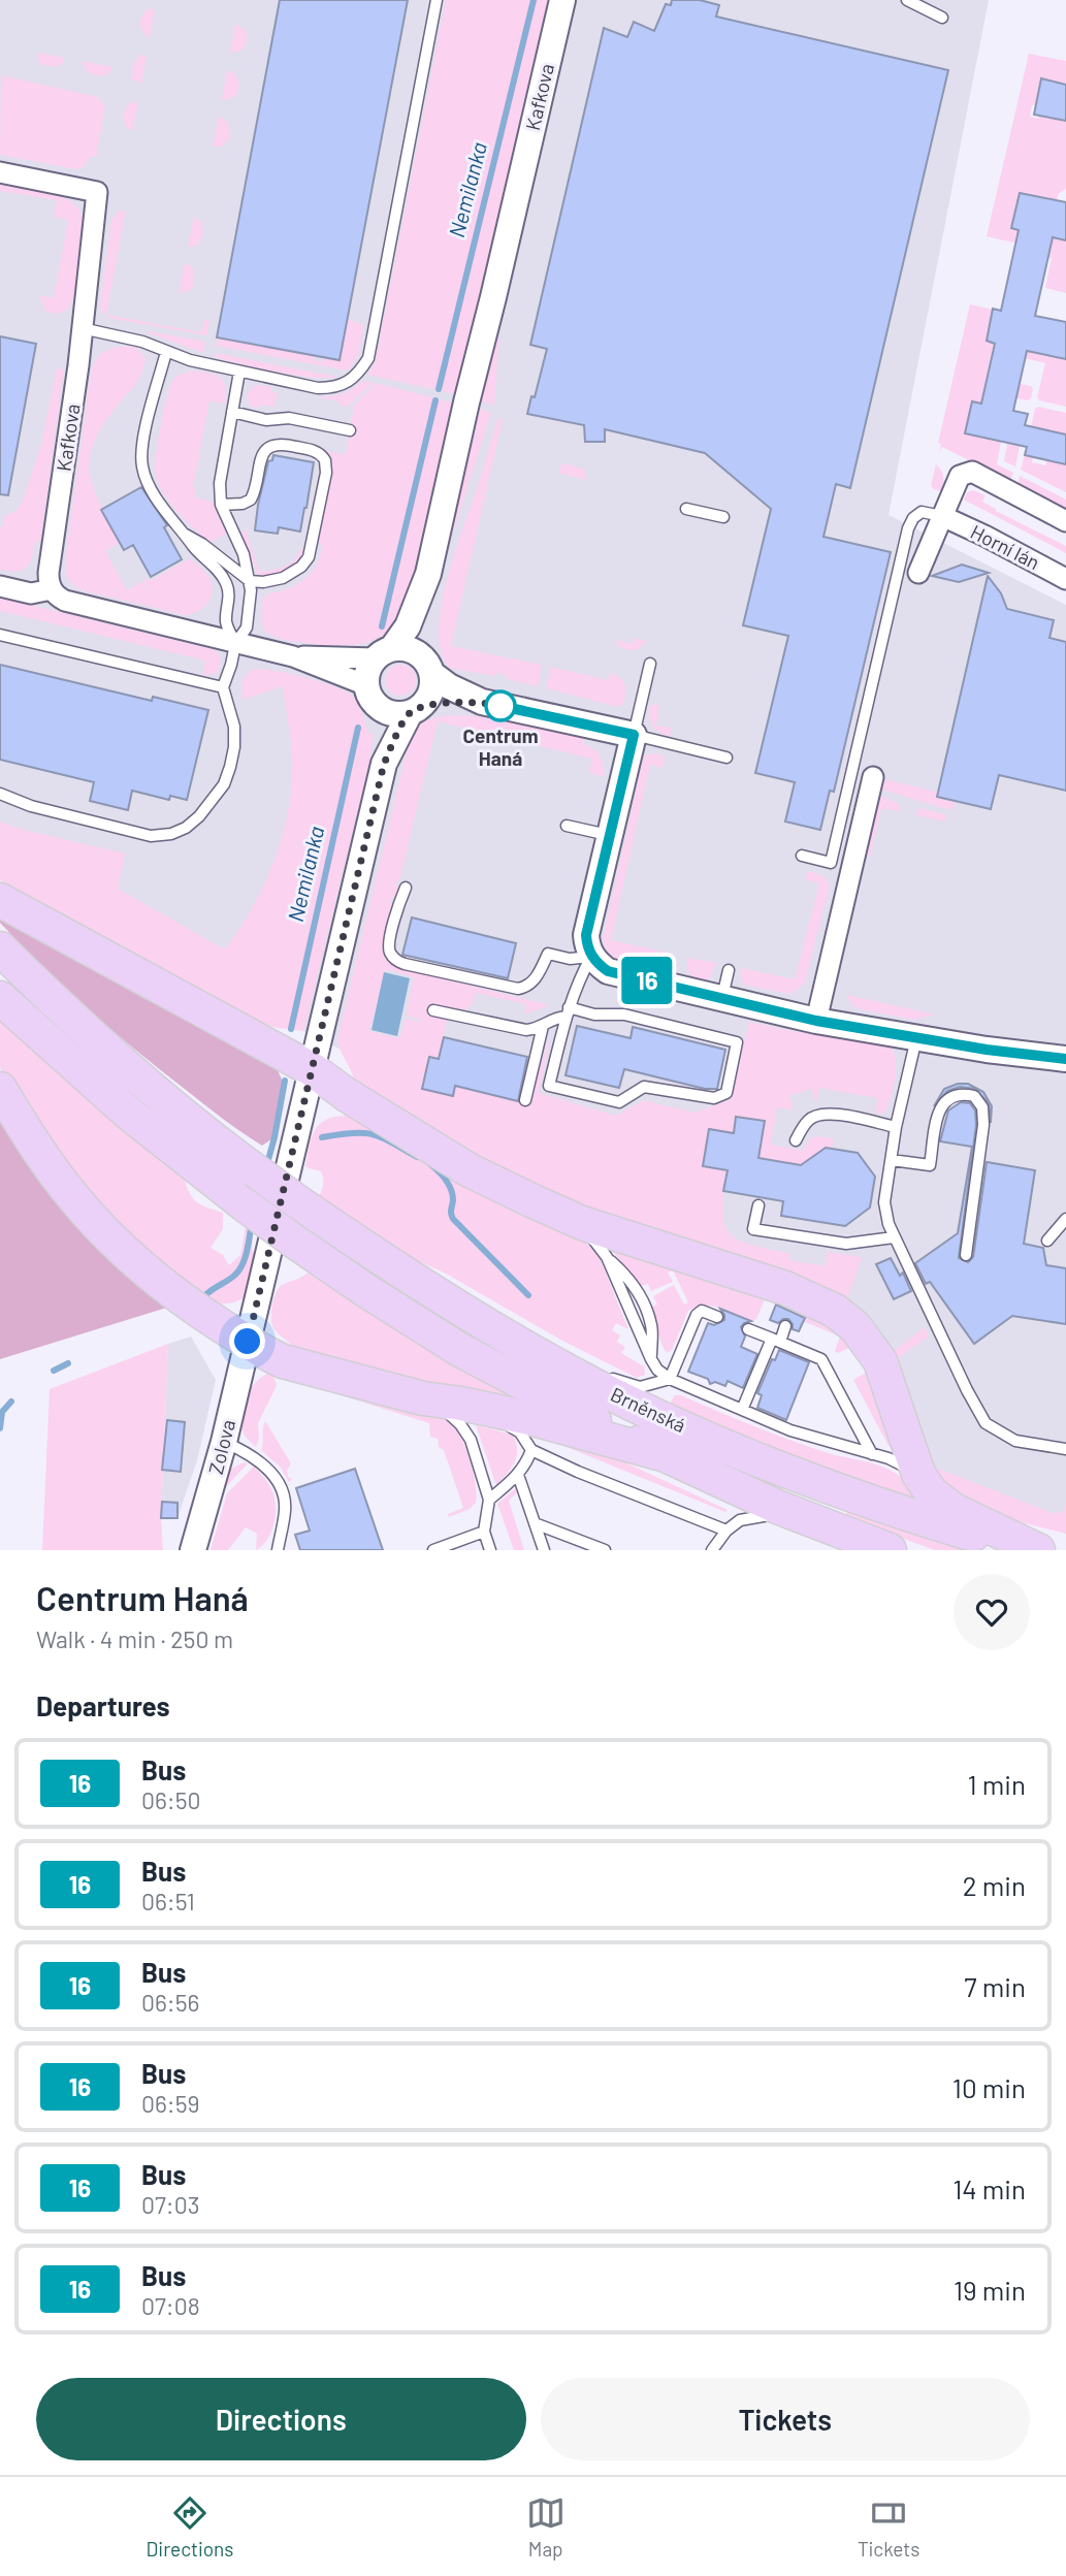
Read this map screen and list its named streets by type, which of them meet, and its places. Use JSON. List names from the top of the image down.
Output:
{
  "streets": {
    "main road": ["Brněnská"],
    "street": ["Kafkova", "Horní lán", "Zolova"]
  },
  "crossings": [
    ["Kafkova", "Zolova"]
  ],
  "water": ["Nemilanka"],
  "places": ["Centrum Haná"],
  "lines": ["bus line 16"],
  "page": {
    "on_map": "16",
    "heading": [
      ["Centrum Haná", "Walk · 4 min · 250 m"],
      "Departures"
    ],
    "list": [
      {
        "mark": "16",
        "name": "Bus",
        "note": "06:50",
        "value": "1 min"
      },
      {
        "mark": "16",
        "name": "Bus",
        "note": "06:51",
        "value": "2 min"
      },
      {
        "mark": "16",
        "name": "Bus",
        "note": "06:56",
        "value": "7 min"
      },
      {
        "mark": "16",
        "name": "Bus",
        "note": "06:59",
        "value": "10 min"
      },
      {
        "mark": "16",
        "name": "Bus",
        "note": "07:03",
        "value": "14 min"
      },
      {
        "mark": "16",
        "name": "Bus",
        "note": "07:08",
        "value": "19 min"
      }
    ],
    "buttons": ["Directions", "Tickets"],
    "tabs": ["Directions", "Map", "Tickets"]
  }
}
